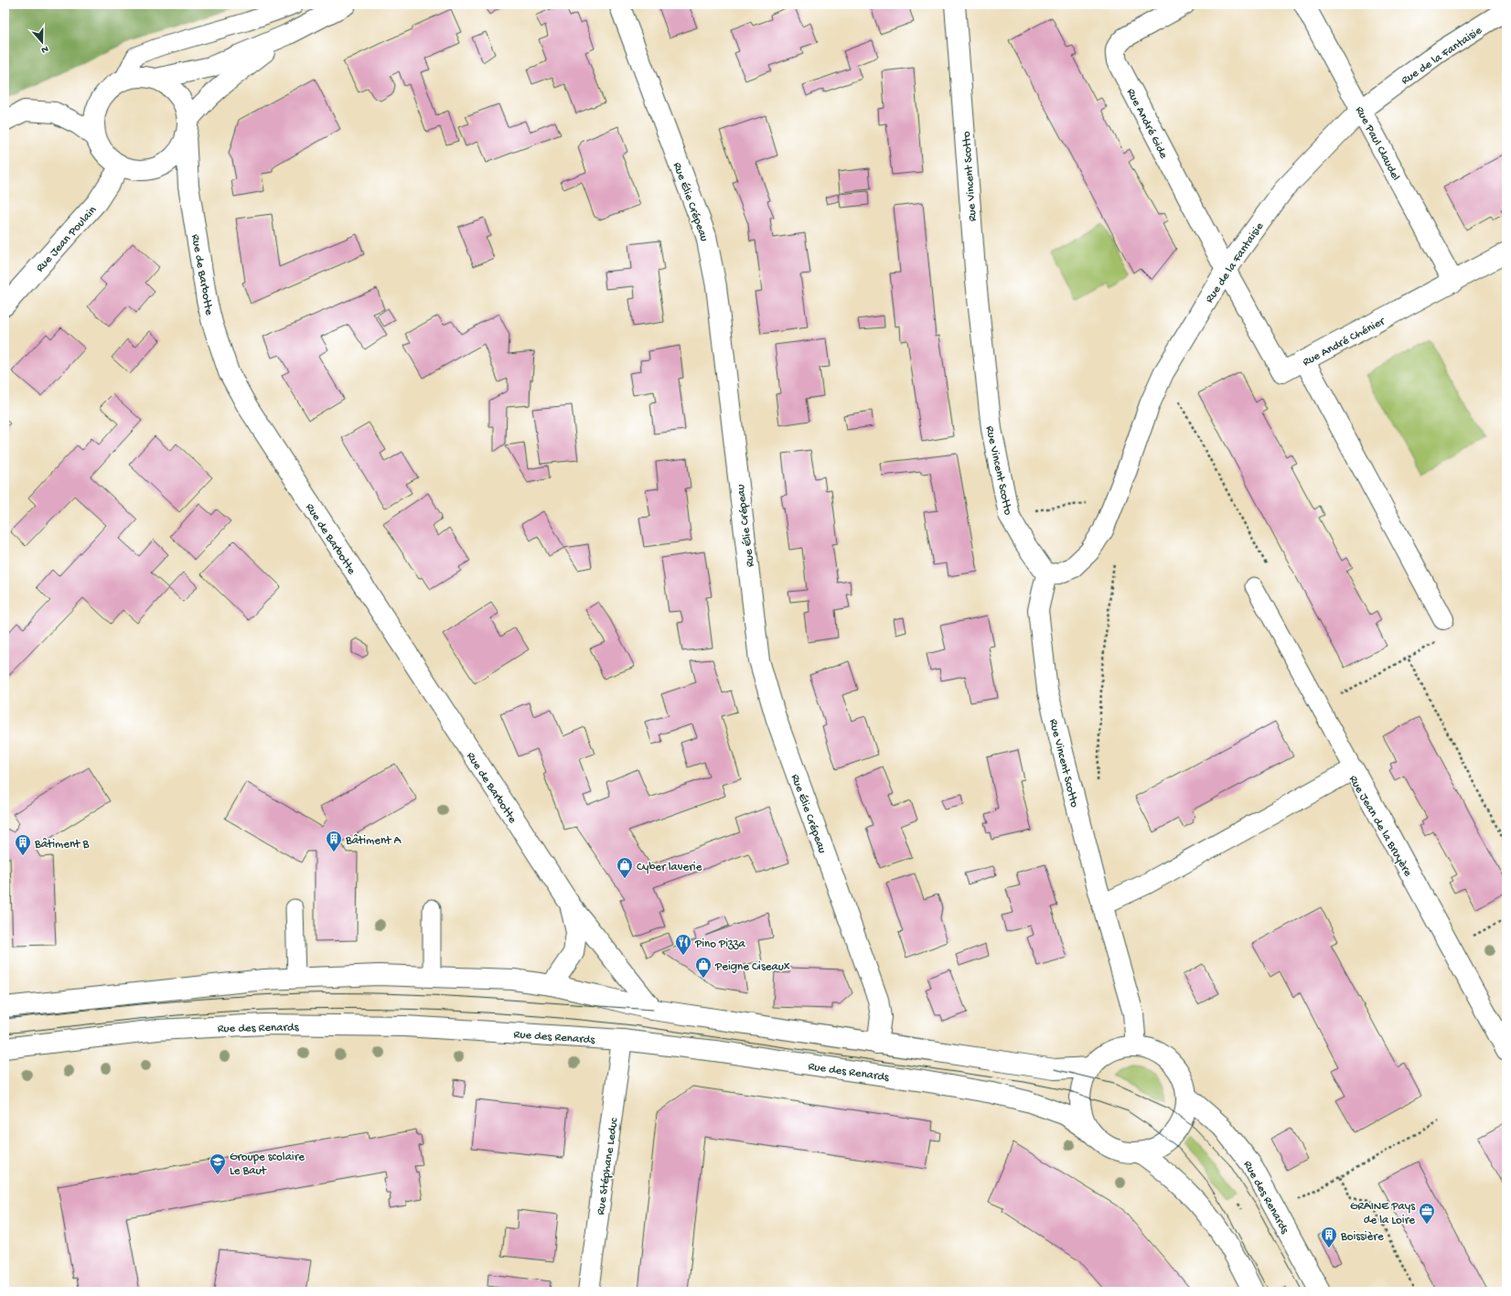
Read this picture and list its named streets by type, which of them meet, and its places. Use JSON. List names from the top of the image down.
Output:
{
  "streets": {
    "street": [
      "Rue de la Fantaisie",
      "Rue André Gide",
      "Rue Paul Claudel",
      "Rue Vincent Scotto",
      "Rue Élie Crépeau",
      "Rue Jean Poulain",
      "Rue de Barbotte",
      "Rue André Chénier",
      "Rue Jean de la Bruyère",
      "Rue des Renards",
      "Rue Stéphane Leduc"
    ]
  },
  "crossings": [
    ["Rue de la Fantaisie", "Rue André Gide"],
    ["Rue de la Fantaisie", "Rue Paul Claudel"],
    ["Rue de la Fantaisie", "Rue Vincent Scotto"],
    ["Rue de la Fantaisie", "Rue André Chénier"],
    ["Rue André Gide", "Rue André Chénier"],
    ["Rue Paul Claudel", "Rue André Chénier"],
    ["Rue Vincent Scotto", "Rue Jean de la Bruyère"],
    ["Rue Vincent Scotto", "Rue des Renards"],
    ["Rue Jean Poulain", "Rue de Barbotte"],
    ["Rue des Renards", "Rue Stéphane Leduc"]
  ],
  "places": {
    "building": ["Bâtiment A", "Bâtiment B", "Boissière"],
    "shop": ["Cyber laverie", "Peigne Ciseaux"],
    "restaurant": ["Pino Pizza"],
    "school or university": ["Groupe scolaire Le Baut"],
    "office": ["GRAINE Pays de la Loire"]
  },
  "north": "bottom"
}
